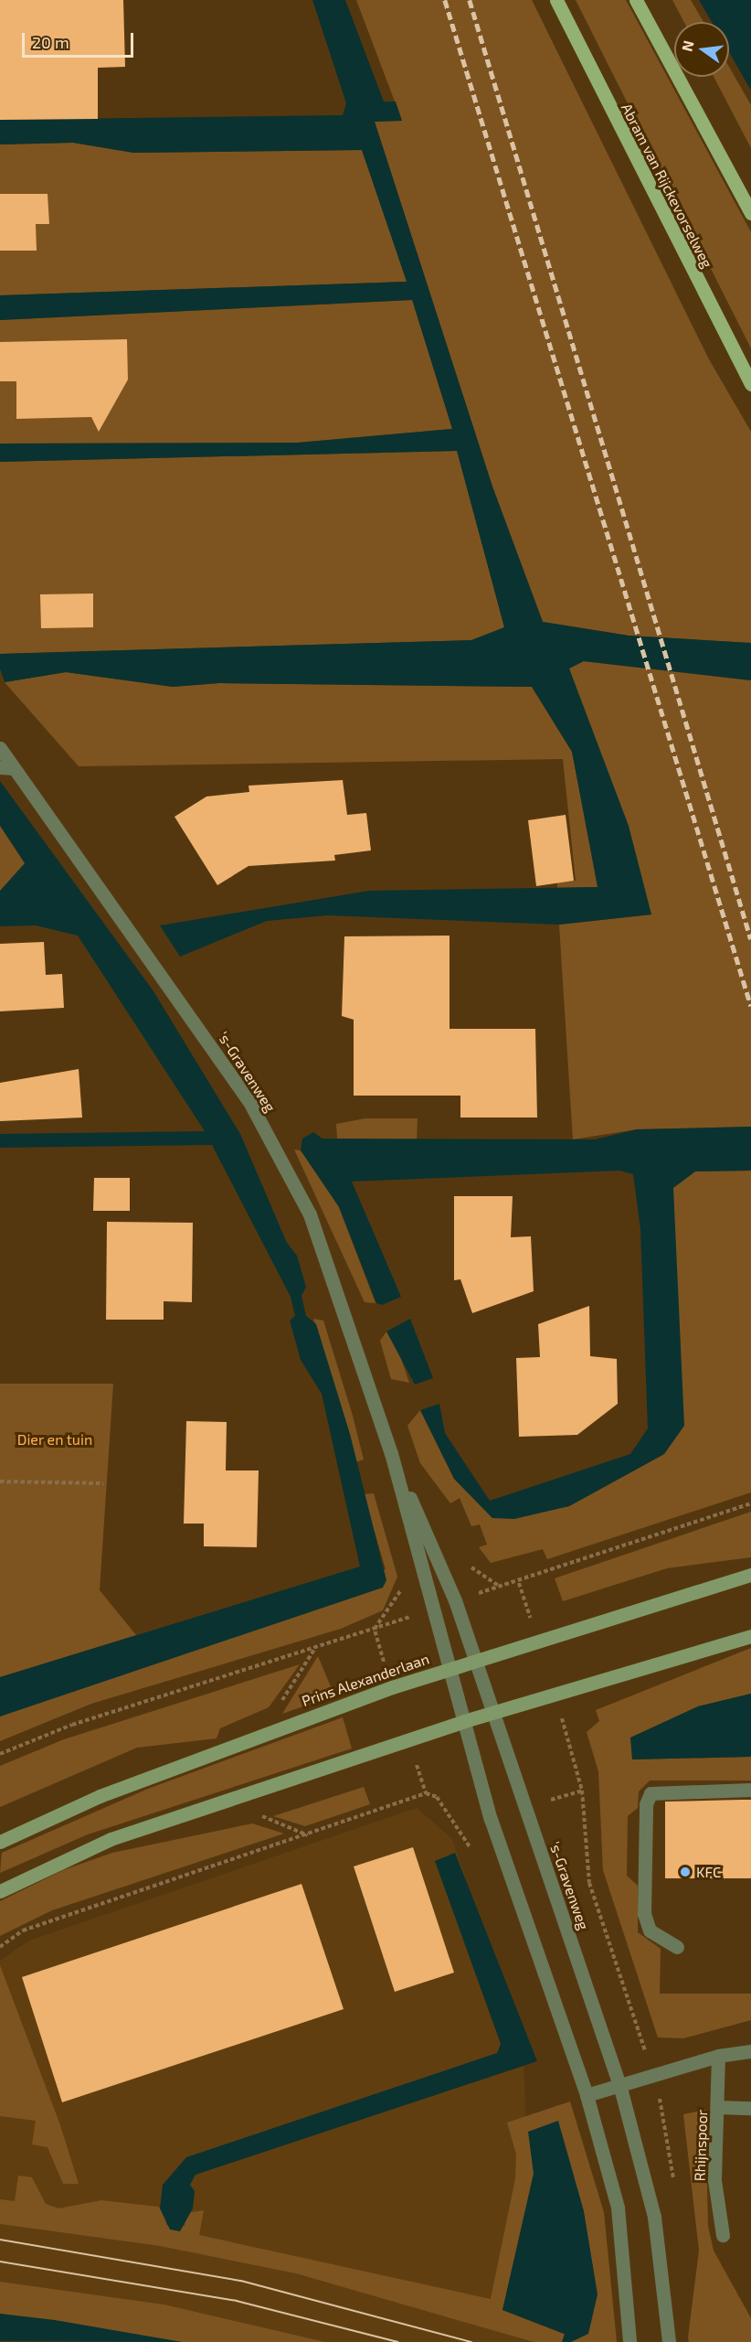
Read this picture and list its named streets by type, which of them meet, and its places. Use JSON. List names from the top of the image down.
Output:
{
  "streets": {
    "main road": ["Abram van Rijckevorselweg", "Prins Alexanderlaan"],
    "street": ["'s-Gravenweg", "Rhijnspoor"]
  },
  "crossings": [
    ["'s-Gravenweg", "Prins Alexanderlaan"]
  ],
  "parks": ["Dier en tuin"],
  "places": ["KFC"],
  "scale_bar": "20 m",
  "north": "left"
}
